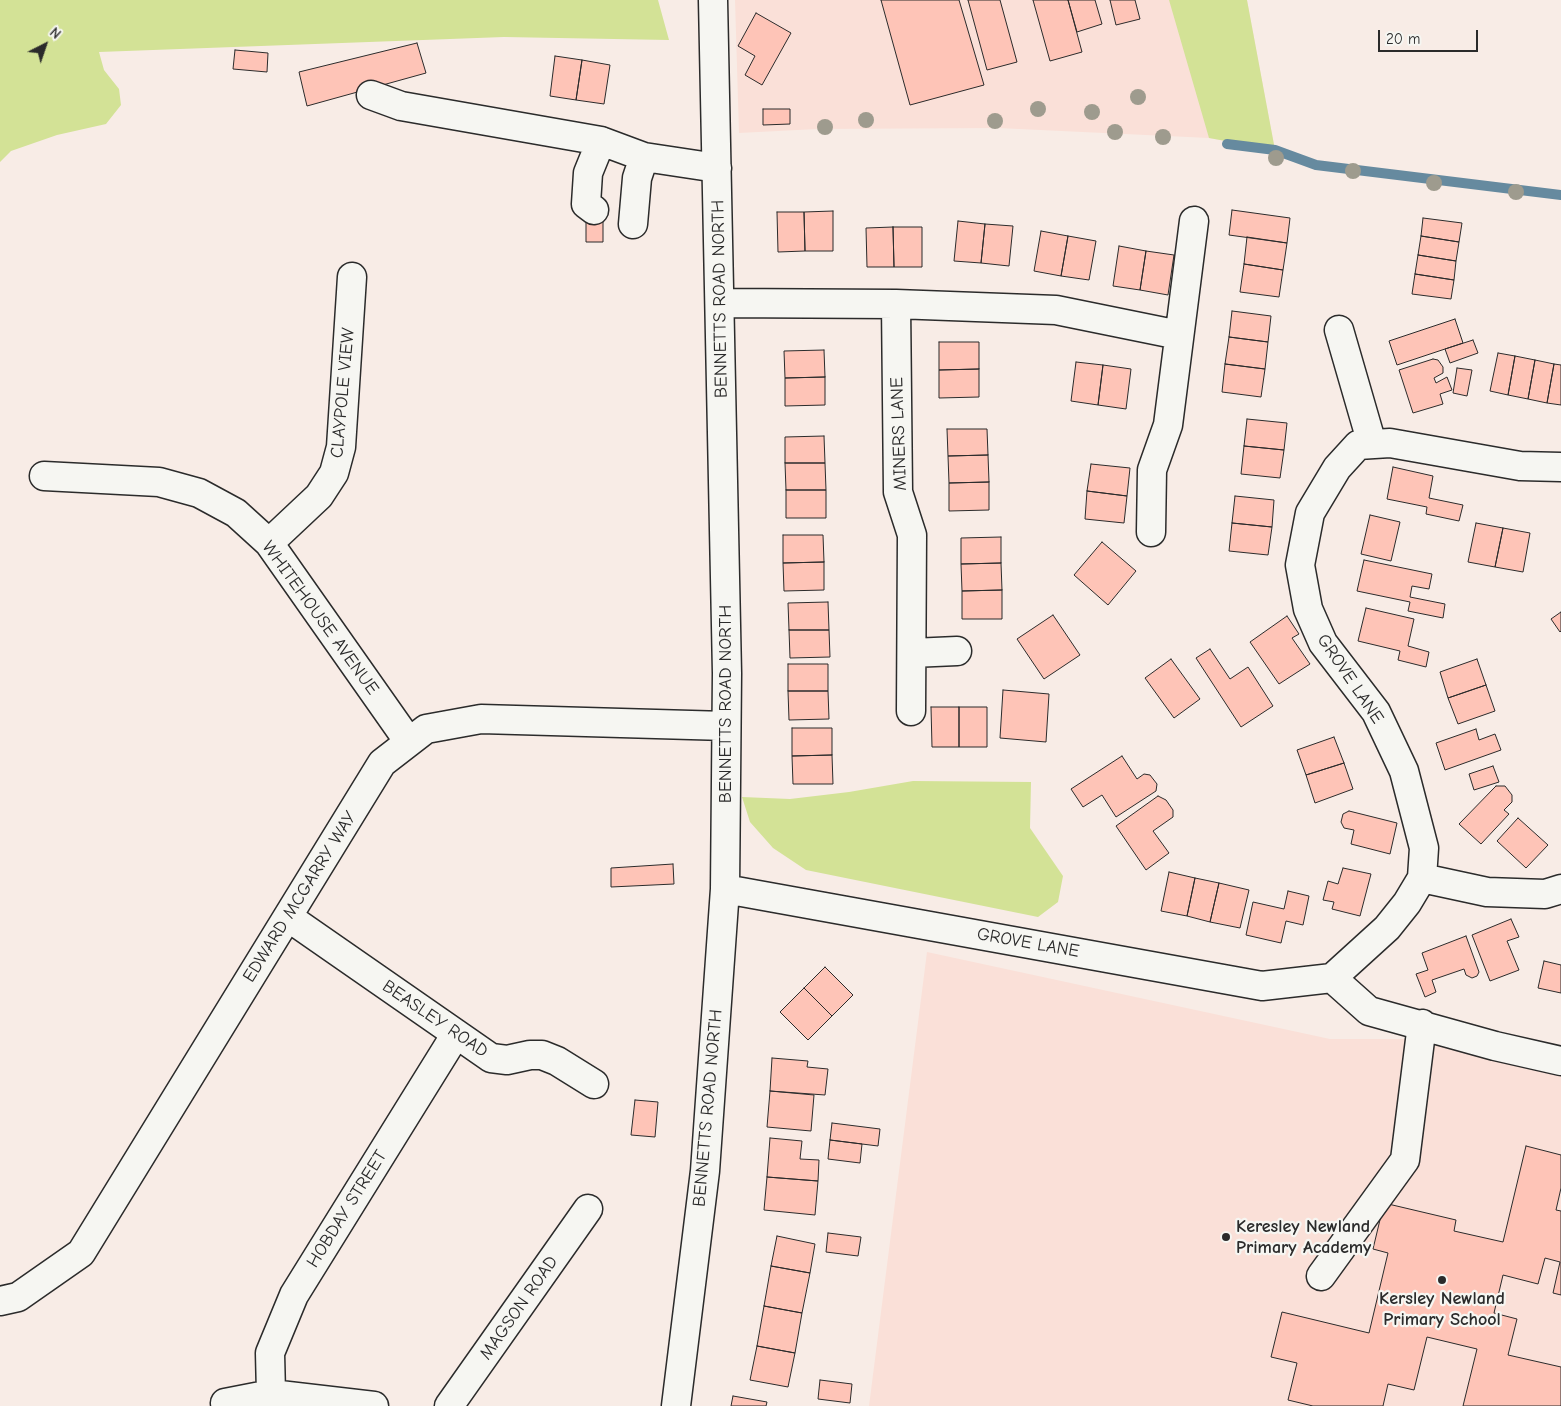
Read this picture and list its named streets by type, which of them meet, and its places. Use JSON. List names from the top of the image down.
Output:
{
  "streets": {
    "street": [
      "BENNETTS ROAD NORTH",
      "CLAYPOLE VIEW",
      "MINERS LANE",
      "WHITEHOUSE AVENUE",
      "GROVE LANE",
      "EDWARD MCGARRY WAY",
      "BEASLEY ROAD",
      "HOBDAY STREET",
      "MAGSON ROAD"
    ]
  },
  "crossings": [
    ["BENNETTS ROAD NORTH", "GROVE LANE"],
    ["BENNETTS ROAD NORTH", "EDWARD MCGARRY WAY"],
    ["CLAYPOLE VIEW", "WHITEHOUSE AVENUE"],
    ["WHITEHOUSE AVENUE", "EDWARD MCGARRY WAY"],
    ["EDWARD MCGARRY WAY", "BEASLEY ROAD"],
    ["BEASLEY ROAD", "HOBDAY STREET"]
  ],
  "places": ["Keresley Newland Primary Academy", "Kersley Newland Primary School"],
  "scale_bar": "20 m",
  "north": "top right"
}
